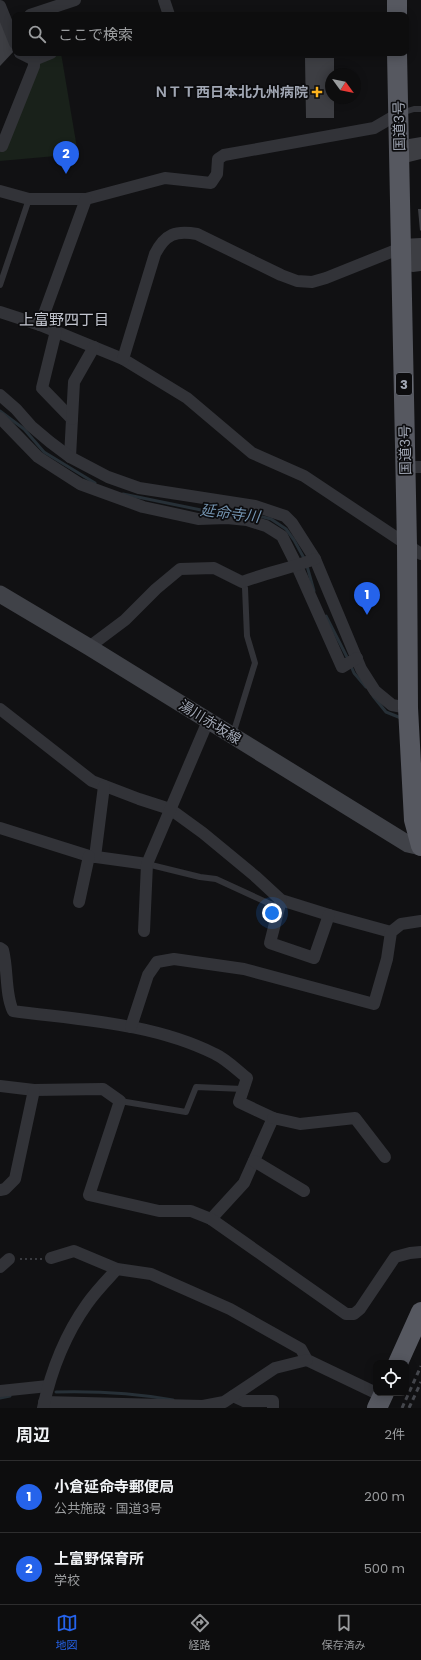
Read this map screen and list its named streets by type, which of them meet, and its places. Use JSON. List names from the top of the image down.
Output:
{
  "streets": {
    "highway": ["国道3号", "3"],
    "main road": ["湯川赤坂線"]
  },
  "crossings": [
    ["国道3号", "湯川赤坂線"]
  ],
  "districts": ["上富野四丁目"],
  "water": ["延命寺川"],
  "places": {
    "health": ["ＮＴＴ西日本北九州病院"]
  },
  "north": "bottom right",
  "page": {
    "search": "ここで検索",
    "pins": ["2", "1"],
    "heading": ["周辺", "2件"],
    "list": [
      {
        "mark": "1",
        "name": "小倉延命寺郵便局",
        "note": "公共施設 · 国道3号",
        "value": "200 m"
      },
      {
        "mark": "2",
        "name": "上富野保育所",
        "note": "学校",
        "value": "500 m"
      }
    ],
    "nav": ["地図", "経路", "保存済み"]
  }
}
